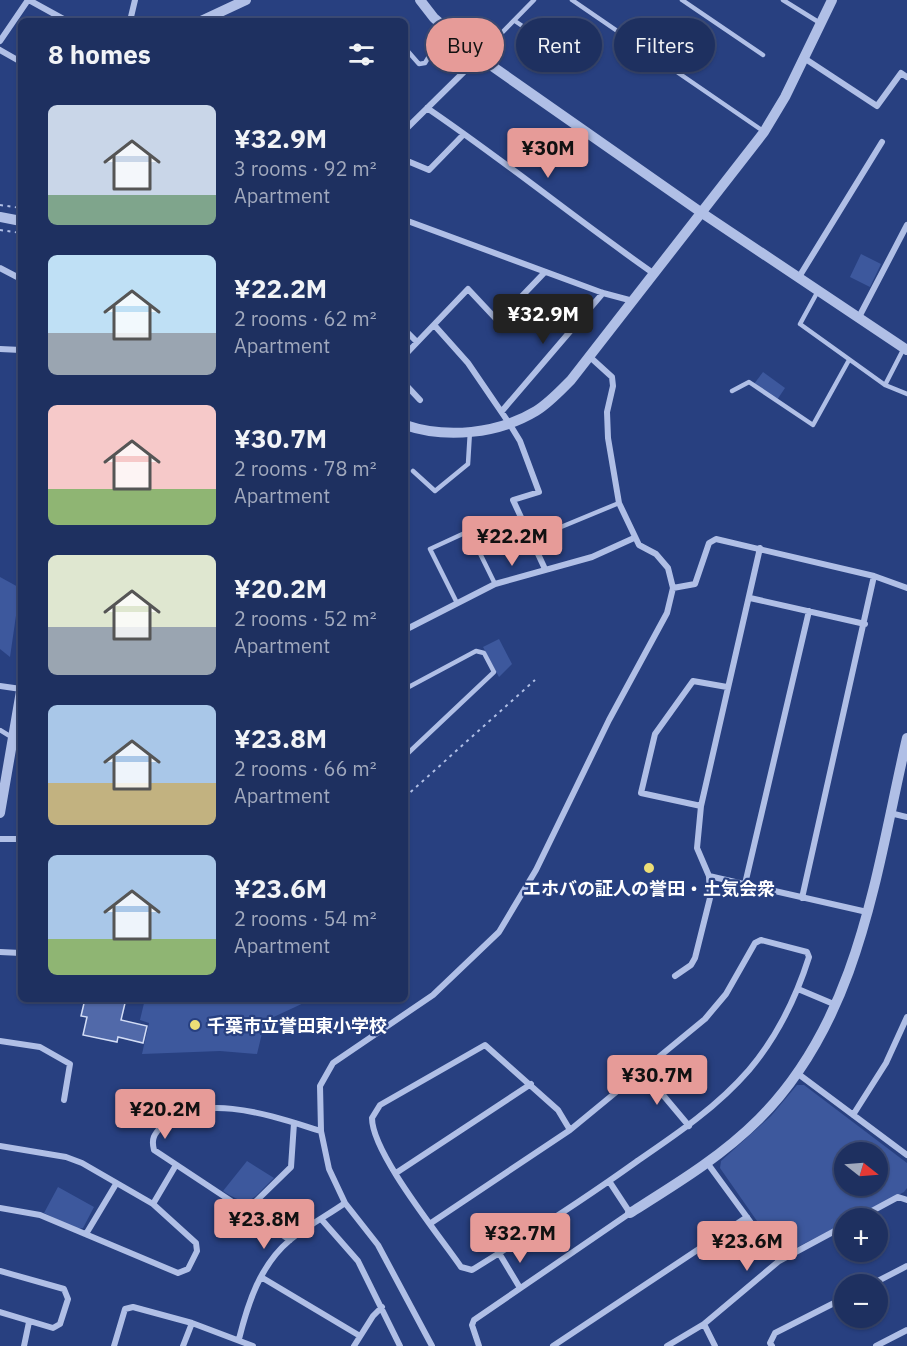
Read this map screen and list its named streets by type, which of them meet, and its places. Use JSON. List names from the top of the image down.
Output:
{
  "places": ["エホバの証人の誉田・土気会衆", "千葉市立誉田東小学校"],
  "north": "right",
  "page": {
    "chip": ["Buy", "Rent", "Filters"],
    "heading": "8 homes",
    "list": [
      {
        "name": "¥32.9M",
        "note": "3 rooms · 92 m² · Apartment"
      },
      {
        "name": "¥22.2M",
        "note": "2 rooms · 62 m² · Apartment"
      },
      {
        "name": "¥30.7M",
        "note": "2 rooms · 78 m² · Apartment"
      },
      {
        "name": "¥20.2M",
        "note": "2 rooms · 52 m² · Apartment"
      },
      {
        "name": "¥23.8M",
        "note": "2 rooms · 66 m² · Apartment"
      },
      {
        "name": "¥23.6M",
        "note": "2 rooms · 54 m² · Apartment"
      }
    ],
    "price": [
      "¥30M",
      "¥32.9M",
      "¥22.2M",
      "¥30.7M",
      "¥20.2M",
      "¥23.8M",
      "¥32.7M",
      "¥23.6M"
    ],
    "map_buttons": ["+", "−"]
  }
}
